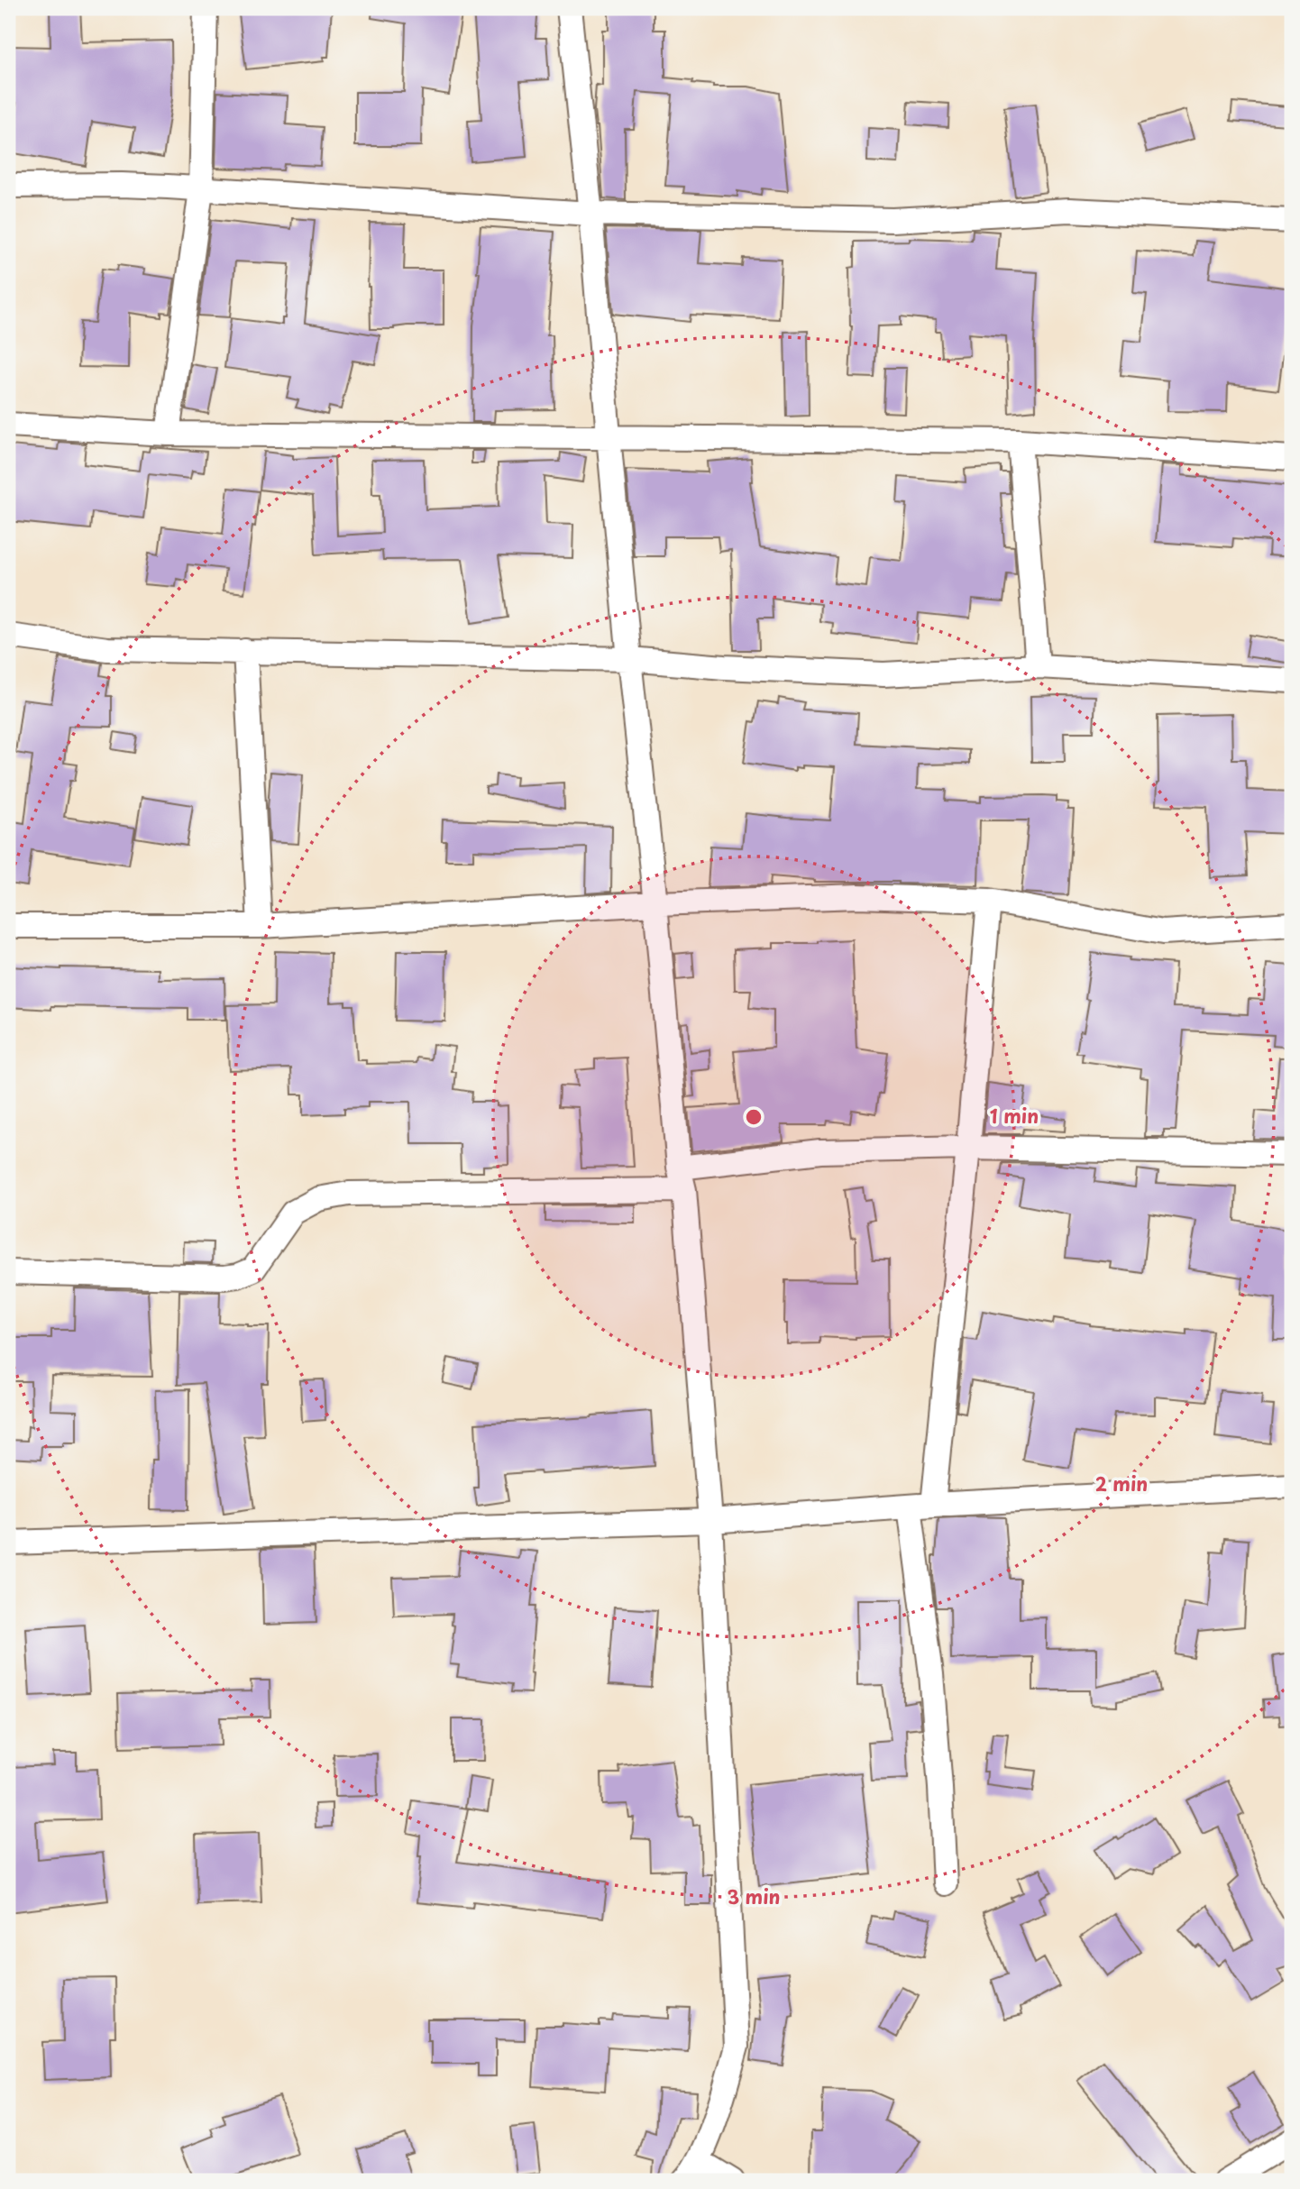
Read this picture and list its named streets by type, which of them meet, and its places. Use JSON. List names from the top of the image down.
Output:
{
  "rings": ["1 min", "2 min", "3 min"]
}
